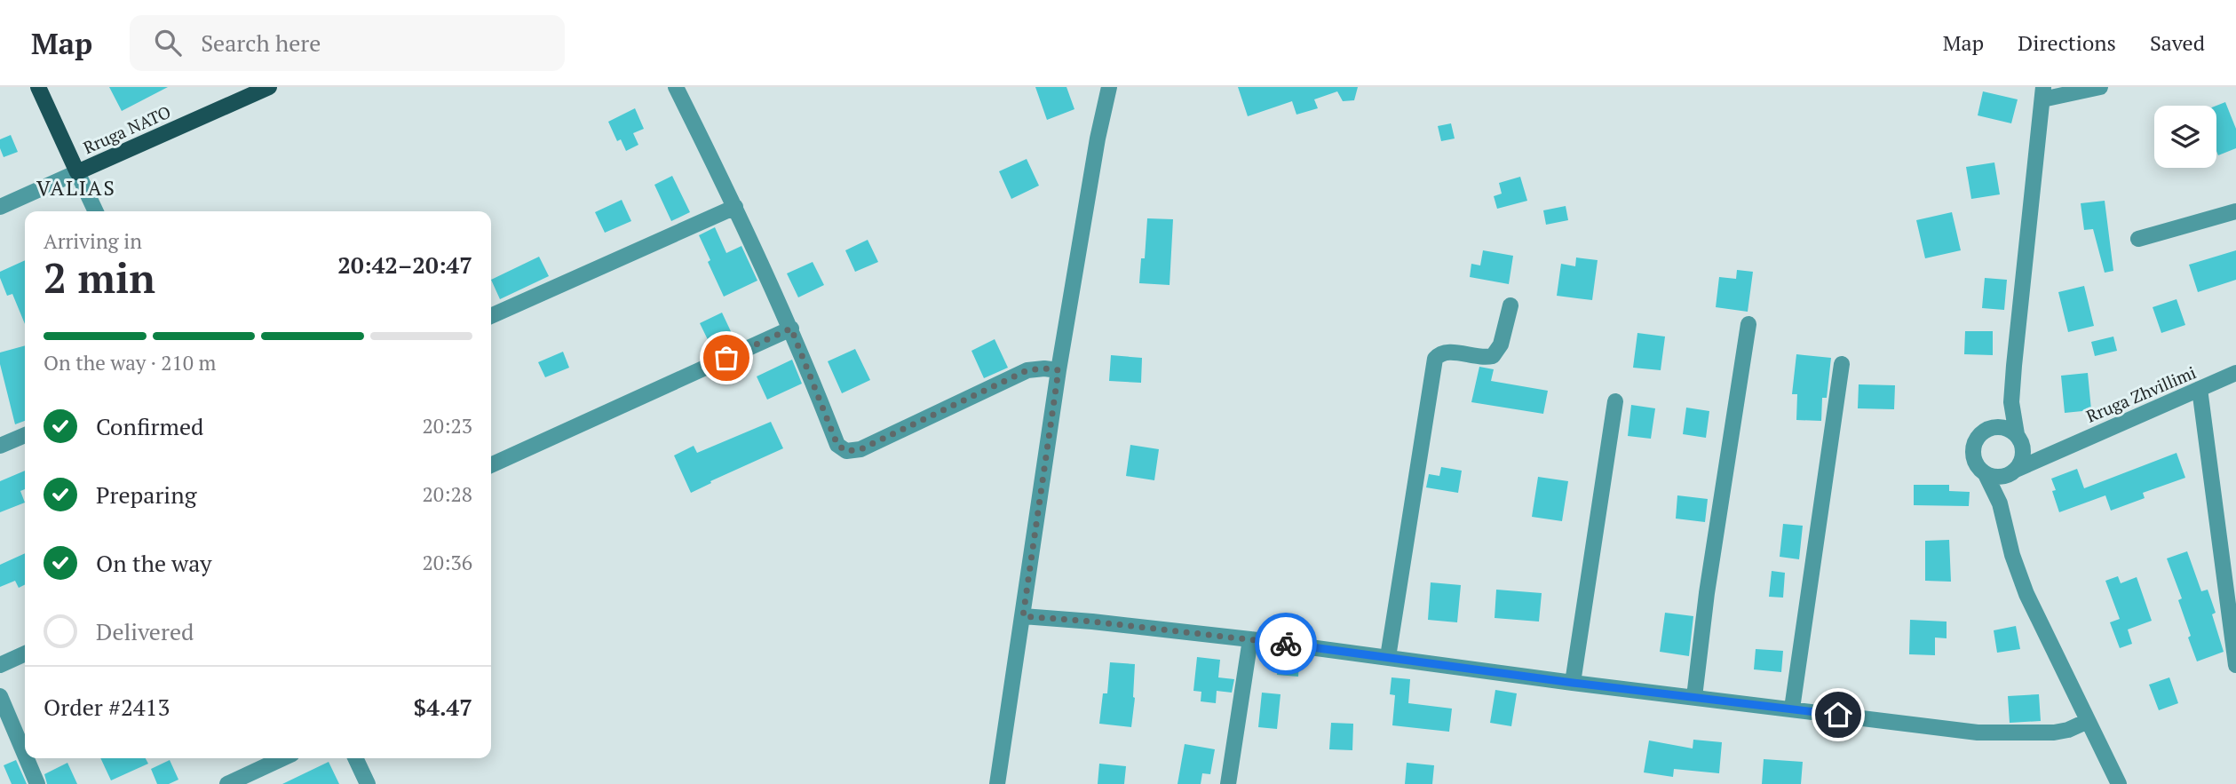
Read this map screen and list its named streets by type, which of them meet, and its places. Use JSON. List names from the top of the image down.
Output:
{
  "streets": {
    "main road": ["Rruga NATO"],
    "street": ["Rruga Zhvillimi"]
  },
  "districts": ["VALIAS"],
  "page": {
    "header": "Map",
    "search": "Search here",
    "nav": ["Map", "Directions", "Saved"],
    "heading": ["2 min", "Arriving in", "20:42–20:47"],
    "panel": ["Order #2413", "$4.47"],
    "bar": "On the way · 210 m",
    "list": [
      ["Confirmed", "20:23"],
      ["Preparing", "20:28"],
      ["On the way", "20:36"],
      "Delivered"
    ]
  }
}
